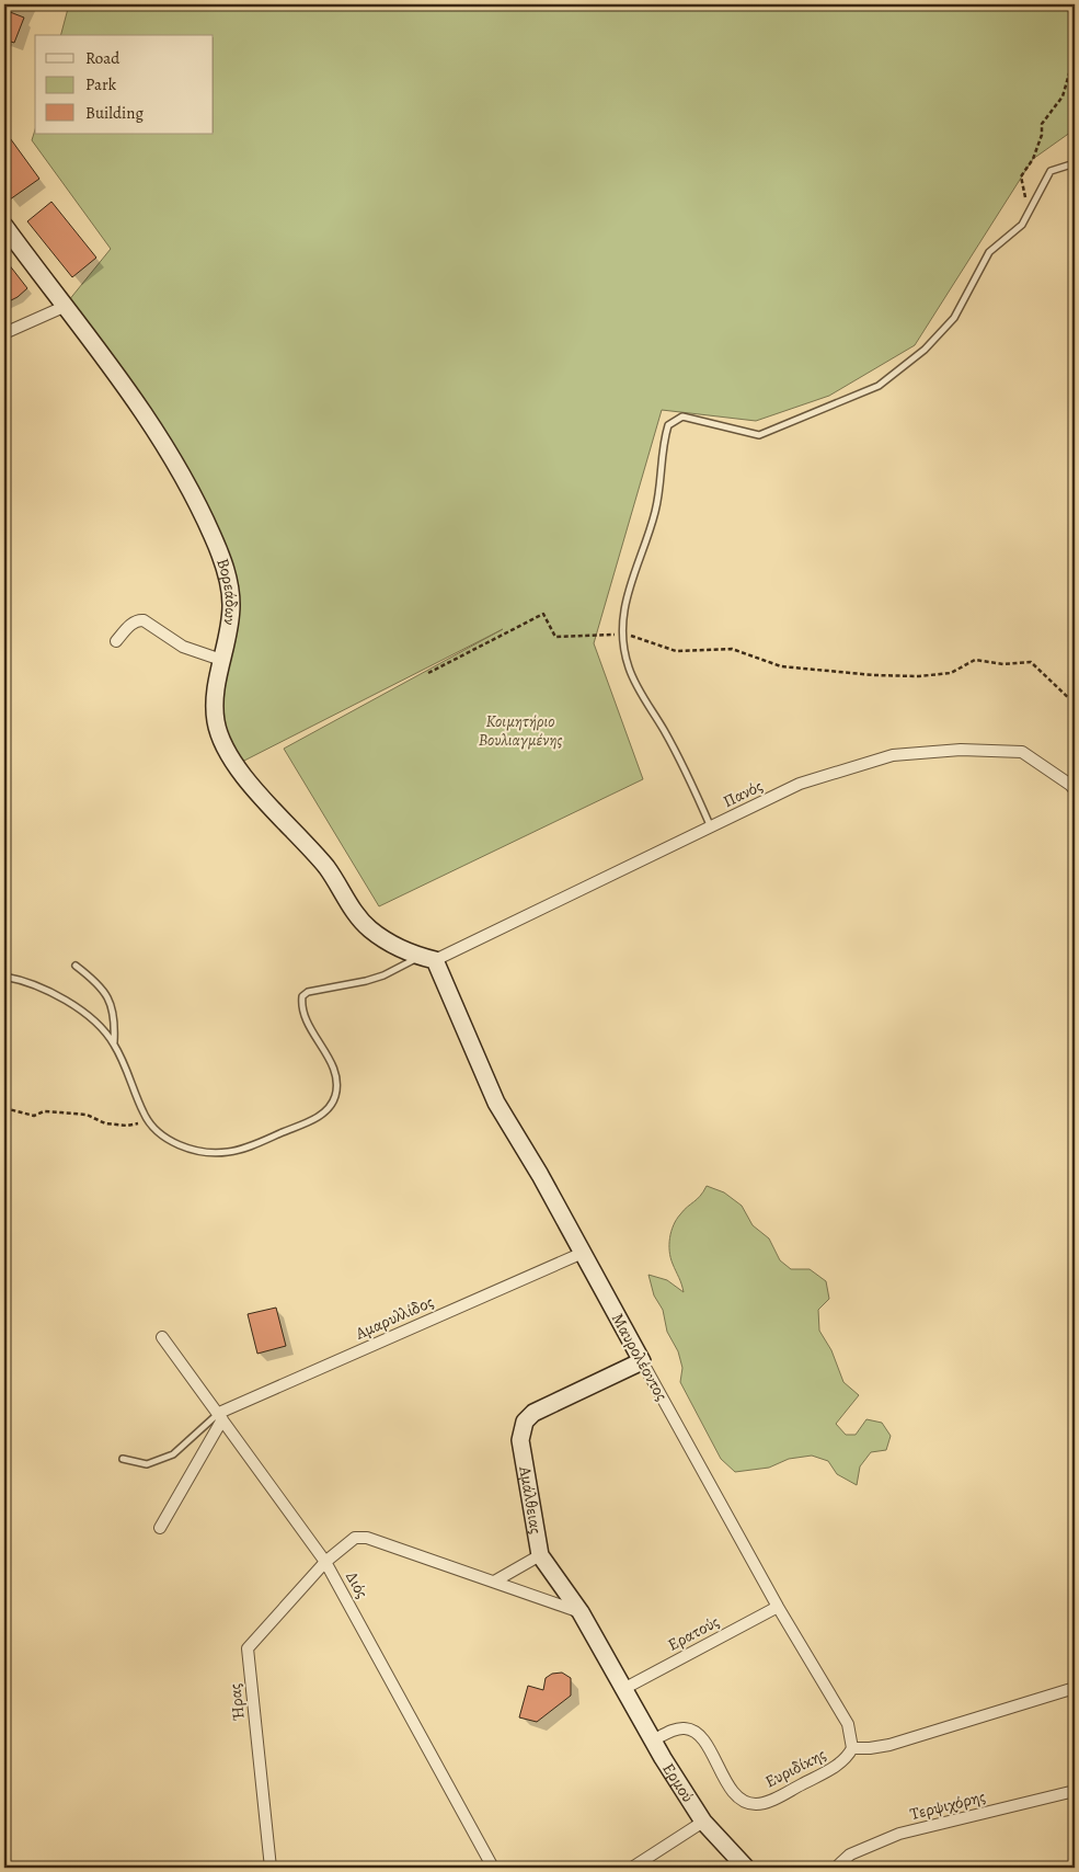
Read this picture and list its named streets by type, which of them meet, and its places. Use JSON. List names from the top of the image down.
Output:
{
  "streets": {
    "street": [
      "Βορεάδων",
      "Πανός",
      "Αμαρυλλίδος",
      "Μαυρολέοντος",
      "Αμάλθειας",
      "Διός",
      "Ερατούς",
      "Ήρας",
      "Ευριδίκης",
      "Ερμού",
      "Τερψιχόρης"
    ]
  },
  "crossings": [
    ["Βορεάδων", "Πανός"],
    ["Βορεάδων", "Μαυρολέοντος"],
    ["Πανός", "Μαυρολέοντος"],
    ["Αμαρυλλίδος", "Μαυρολέοντος"],
    ["Αμαρυλλίδος", "Διός"],
    ["Μαυρολέοντος", "Αμάλθειας"],
    ["Μαυρολέοντος", "Ερατούς"],
    ["Μαυρολέοντος", "Ευριδίκης"],
    ["Αμάλθειας", "Ερατούς"],
    ["Αμάλθειας", "Ήρας"],
    ["Αμάλθειας", "Ερμού"],
    ["Διός", "Ήρας"],
    ["Ερατούς", "Ερμού"],
    ["Ευριδίκης", "Ερμού"]
  ],
  "parks": ["Κοιμητήριο Βουλιαγμένης"],
  "legend": ["Road", "Park", "Building"]
}
